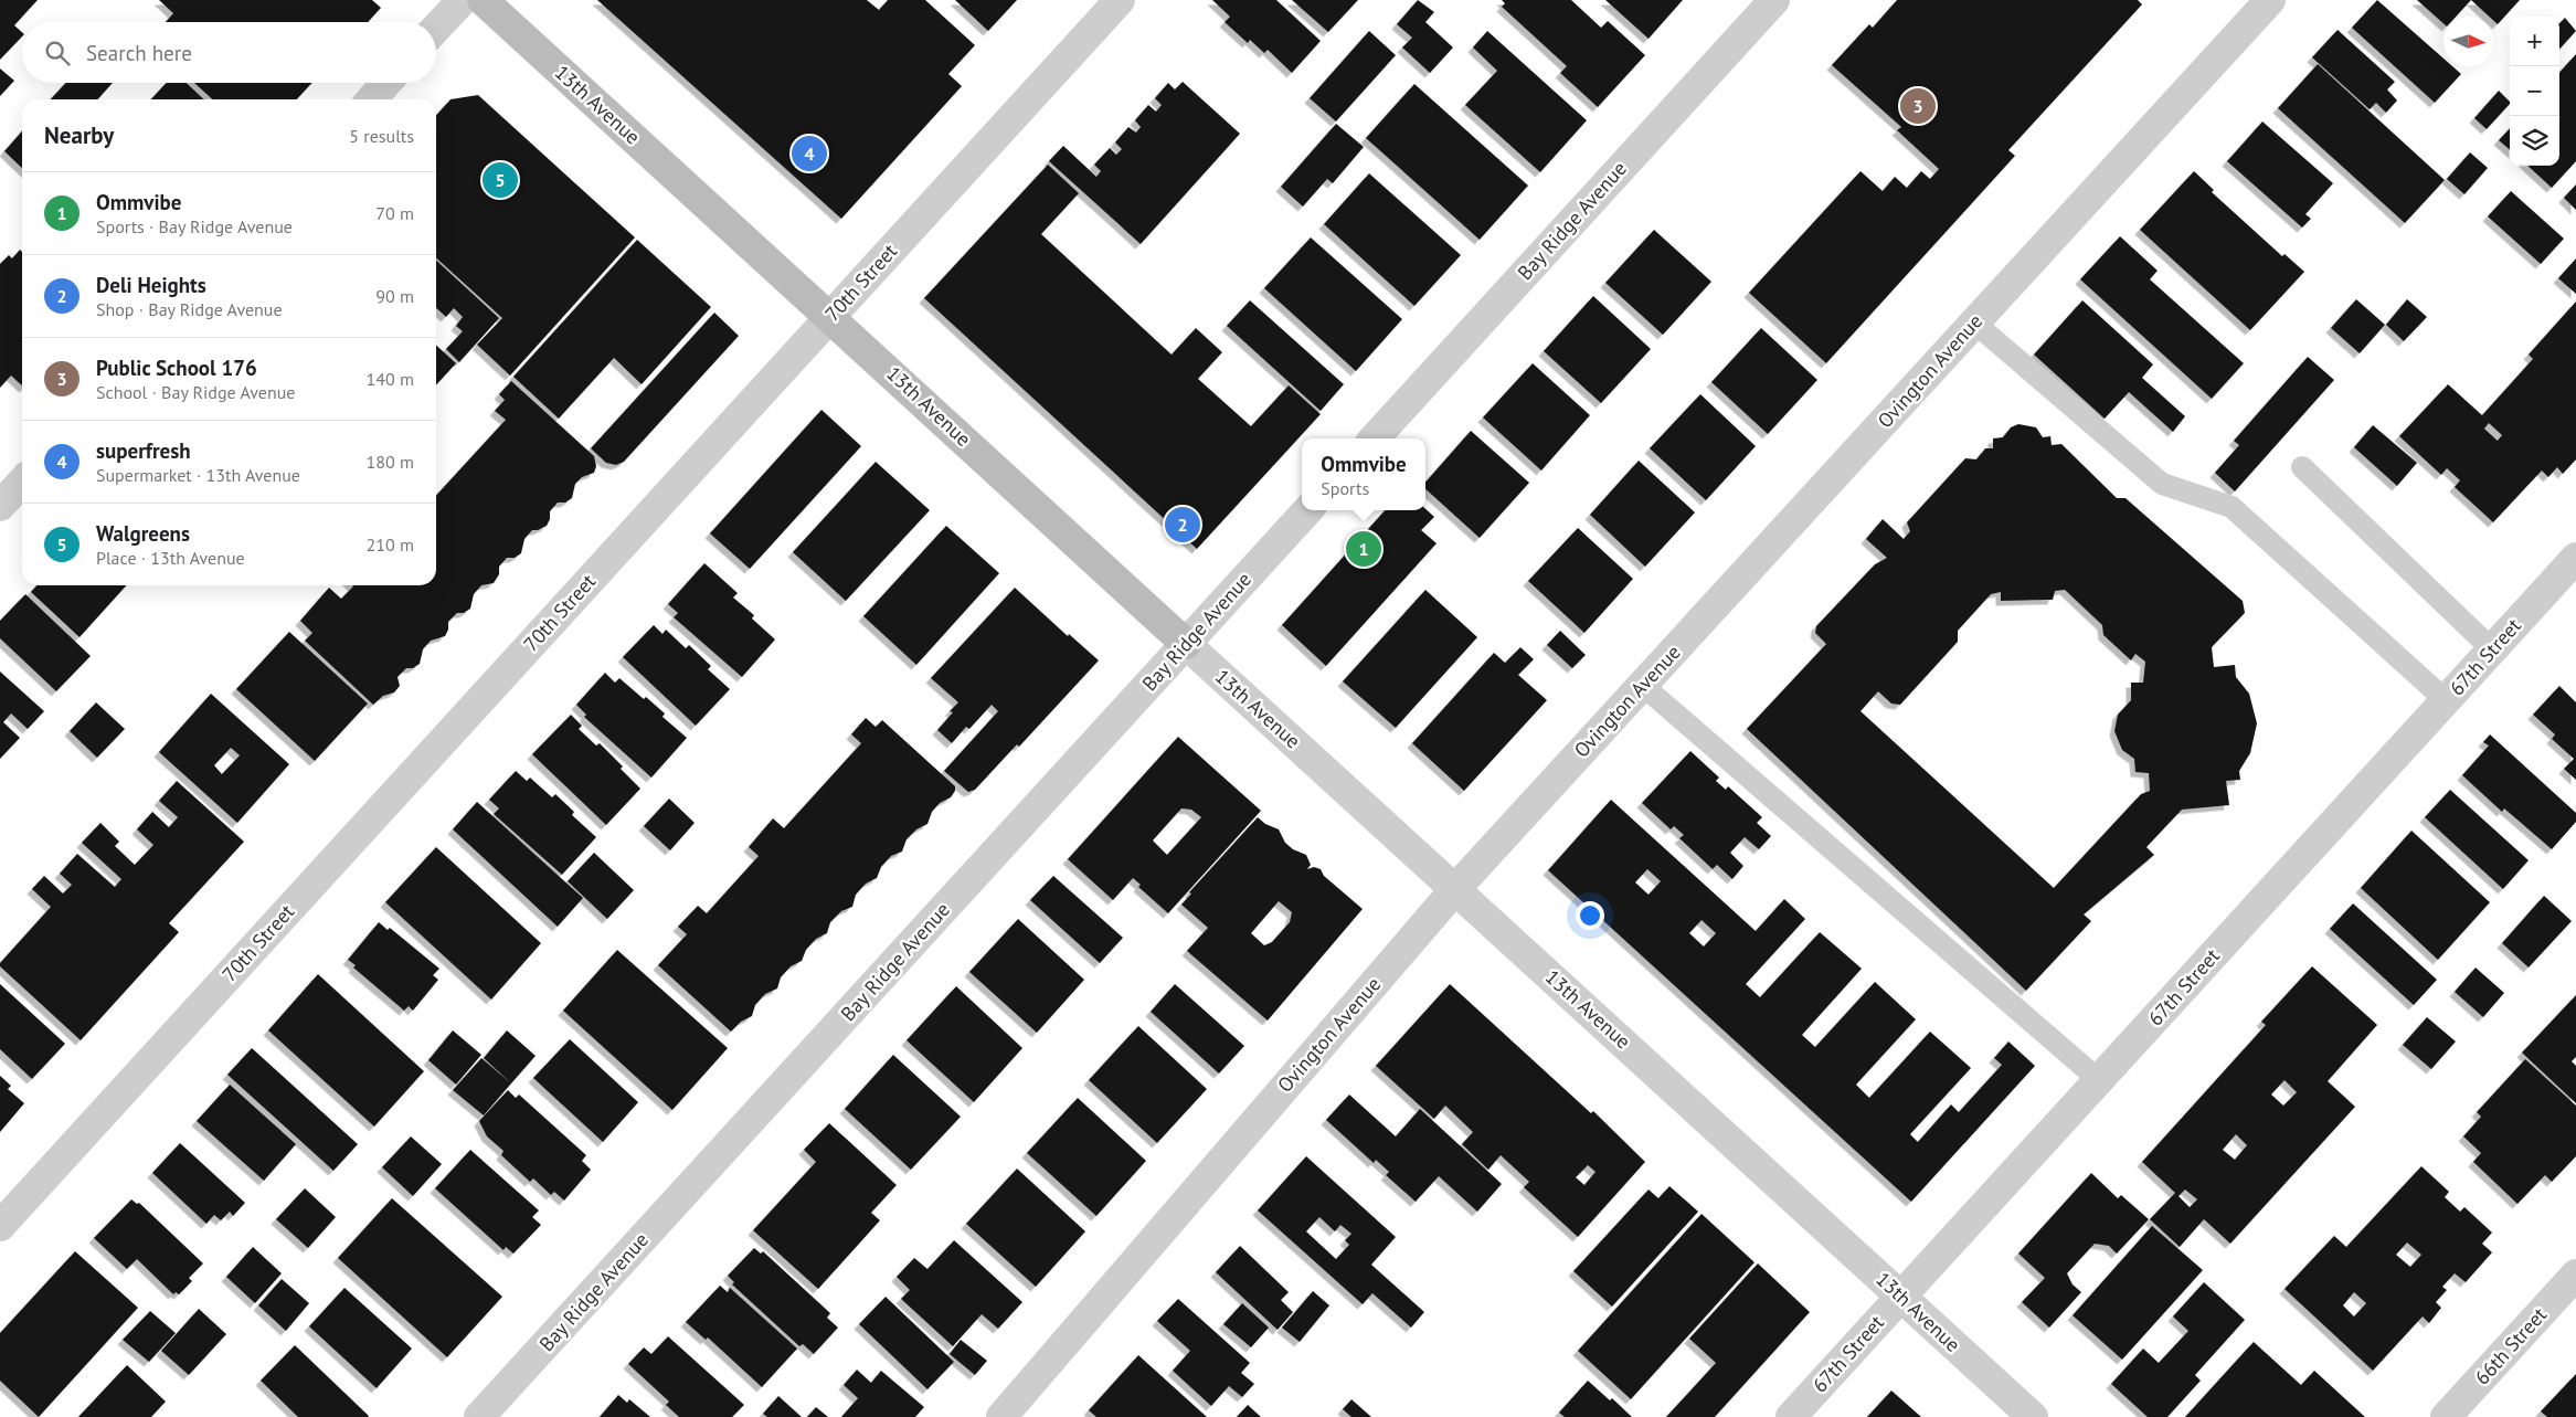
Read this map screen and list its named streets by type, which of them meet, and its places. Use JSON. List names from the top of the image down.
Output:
{
  "streets": {
    "main road": ["13th Avenue"],
    "street": [
      "Bay Ridge Avenue",
      "70th Street",
      "Ovington Avenue",
      "67th Street",
      "66th Street"
    ]
  },
  "crossings": [
    ["13th Avenue", "Bay Ridge Avenue"],
    ["13th Avenue", "70th Street"],
    ["13th Avenue", "Ovington Avenue"],
    ["13th Avenue", "67th Street"]
  ],
  "north": "right",
  "page": {
    "map_buttons": ["+", "−"],
    "search": "Search here",
    "pins": [
      "3",
      "4",
      "5",
      "2",
      "1"
    ],
    "heading": ["Nearby", "5 results"],
    "list": [
      {
        "mark": "1",
        "name": "Ommvibe",
        "note": "Sports · Bay Ridge Avenue",
        "value": "70 m"
      },
      {
        "mark": "2",
        "name": "Deli Heights",
        "note": "Shop · Bay Ridge Avenue",
        "value": "90 m"
      },
      {
        "mark": "3",
        "name": "Public School 176",
        "note": "School · Bay Ridge Avenue",
        "value": "140 m"
      },
      {
        "mark": "4",
        "name": "superfresh",
        "note": "Supermarket · 13th Avenue",
        "value": "180 m"
      },
      {
        "mark": "5",
        "name": "Walgreens",
        "note": "Place · 13th Avenue",
        "value": "210 m"
      }
    ],
    "popup": ["Ommvibe", "Sports"]
  }
}
